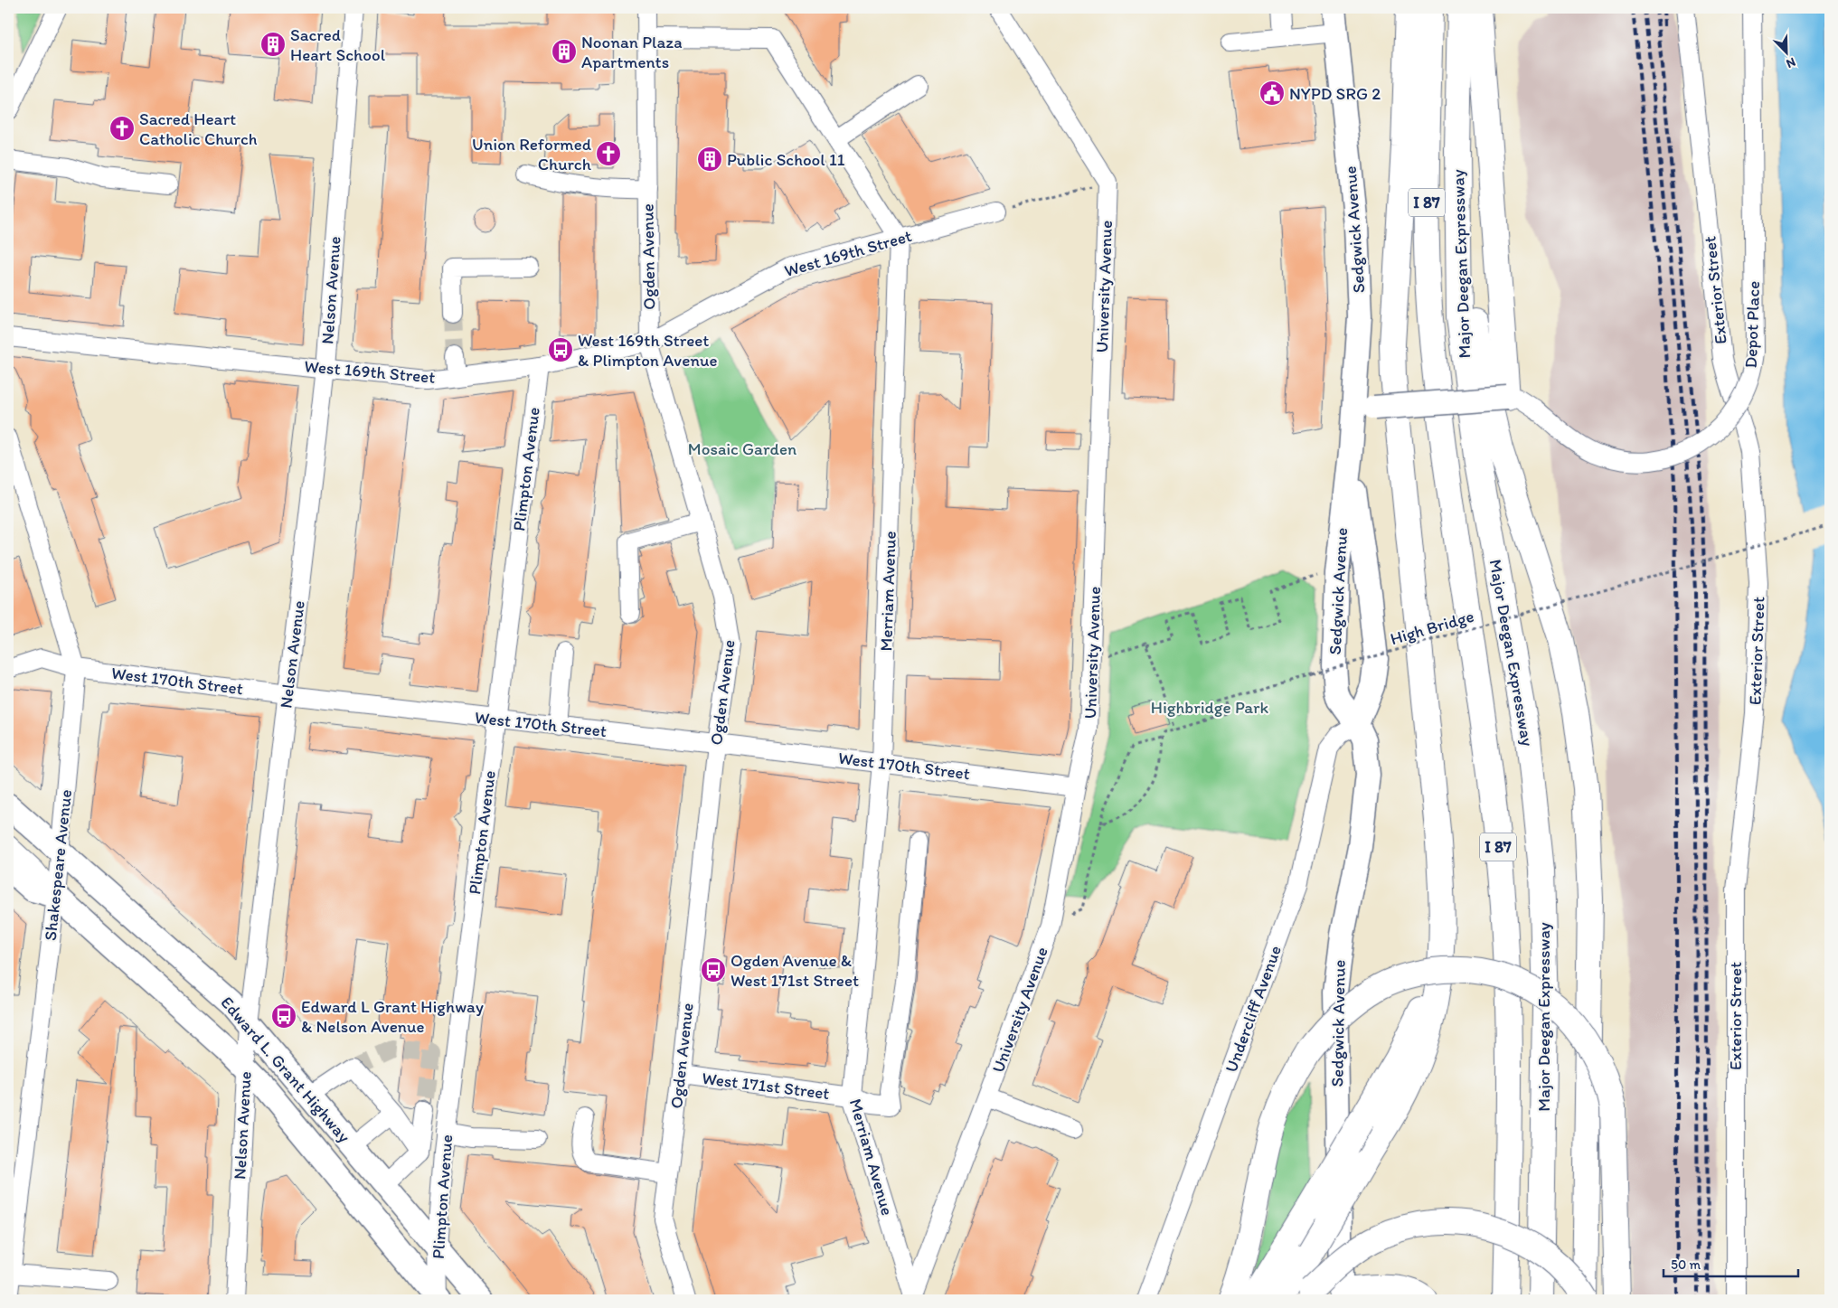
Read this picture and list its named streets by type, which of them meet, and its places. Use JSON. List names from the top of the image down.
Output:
{
  "streets": {
    "highway": ["I 87", "Major Deegan Expressway"],
    "main road": ["Sedgwick Avenue", "Depot Place", "Edward L. Grant Highway"],
    "street": [
      "West 169th Street",
      "Ogden Avenue",
      "University Avenue",
      "Nelson Avenue",
      "Exterior Street",
      "Plimpton Avenue",
      "Merriam Avenue",
      "West 170th Street",
      "Shakespeare Avenue",
      "Undercliff Avenue",
      "West 171st Street"
    ],
    "path": ["High Bridge"]
  },
  "crossings": [
    ["Sedgwick Avenue", "Depot Place"],
    ["Sedgwick Avenue", "Undercliff Avenue"],
    ["West 169th Street", "Ogden Avenue"],
    ["West 169th Street", "Nelson Avenue"],
    ["West 169th Street", "Plimpton Avenue"],
    ["West 169th Street", "Merriam Avenue"],
    ["Ogden Avenue", "West 170th Street"],
    ["Ogden Avenue", "West 171st Street"],
    ["University Avenue", "Merriam Avenue"],
    ["University Avenue", "West 170th Street"],
    ["Nelson Avenue", "West 170th Street"],
    ["Nelson Avenue", "Edward L. Grant Highway"],
    ["Plimpton Avenue", "West 170th Street"],
    ["Plimpton Avenue", "Edward L. Grant Highway"],
    ["Merriam Avenue", "West 170th Street"],
    ["Merriam Avenue", "West 171st Street"],
    ["West 170th Street", "Shakespeare Avenue"],
    ["Shakespeare Avenue", "Edward L. Grant Highway"]
  ],
  "parks": ["Mosaic Garden", "Highbridge Park"],
  "places": {
    "building": ["Sacred Heart School", "Noonan Plaza Apartments", "Public School 11"],
    "public building": ["NYPD SRG 2"],
    "church": ["Sacred Heart Catholic Church", "Union Reformed Church"],
    "bus stop": ["West 169th Street & Plimpton Avenue", "Ogden Avenue & West 171st Street", "Edward L Grant Highway & Nelson Avenue"]
  },
  "scale_bar": "50 m",
  "north": "bottom right"
}
